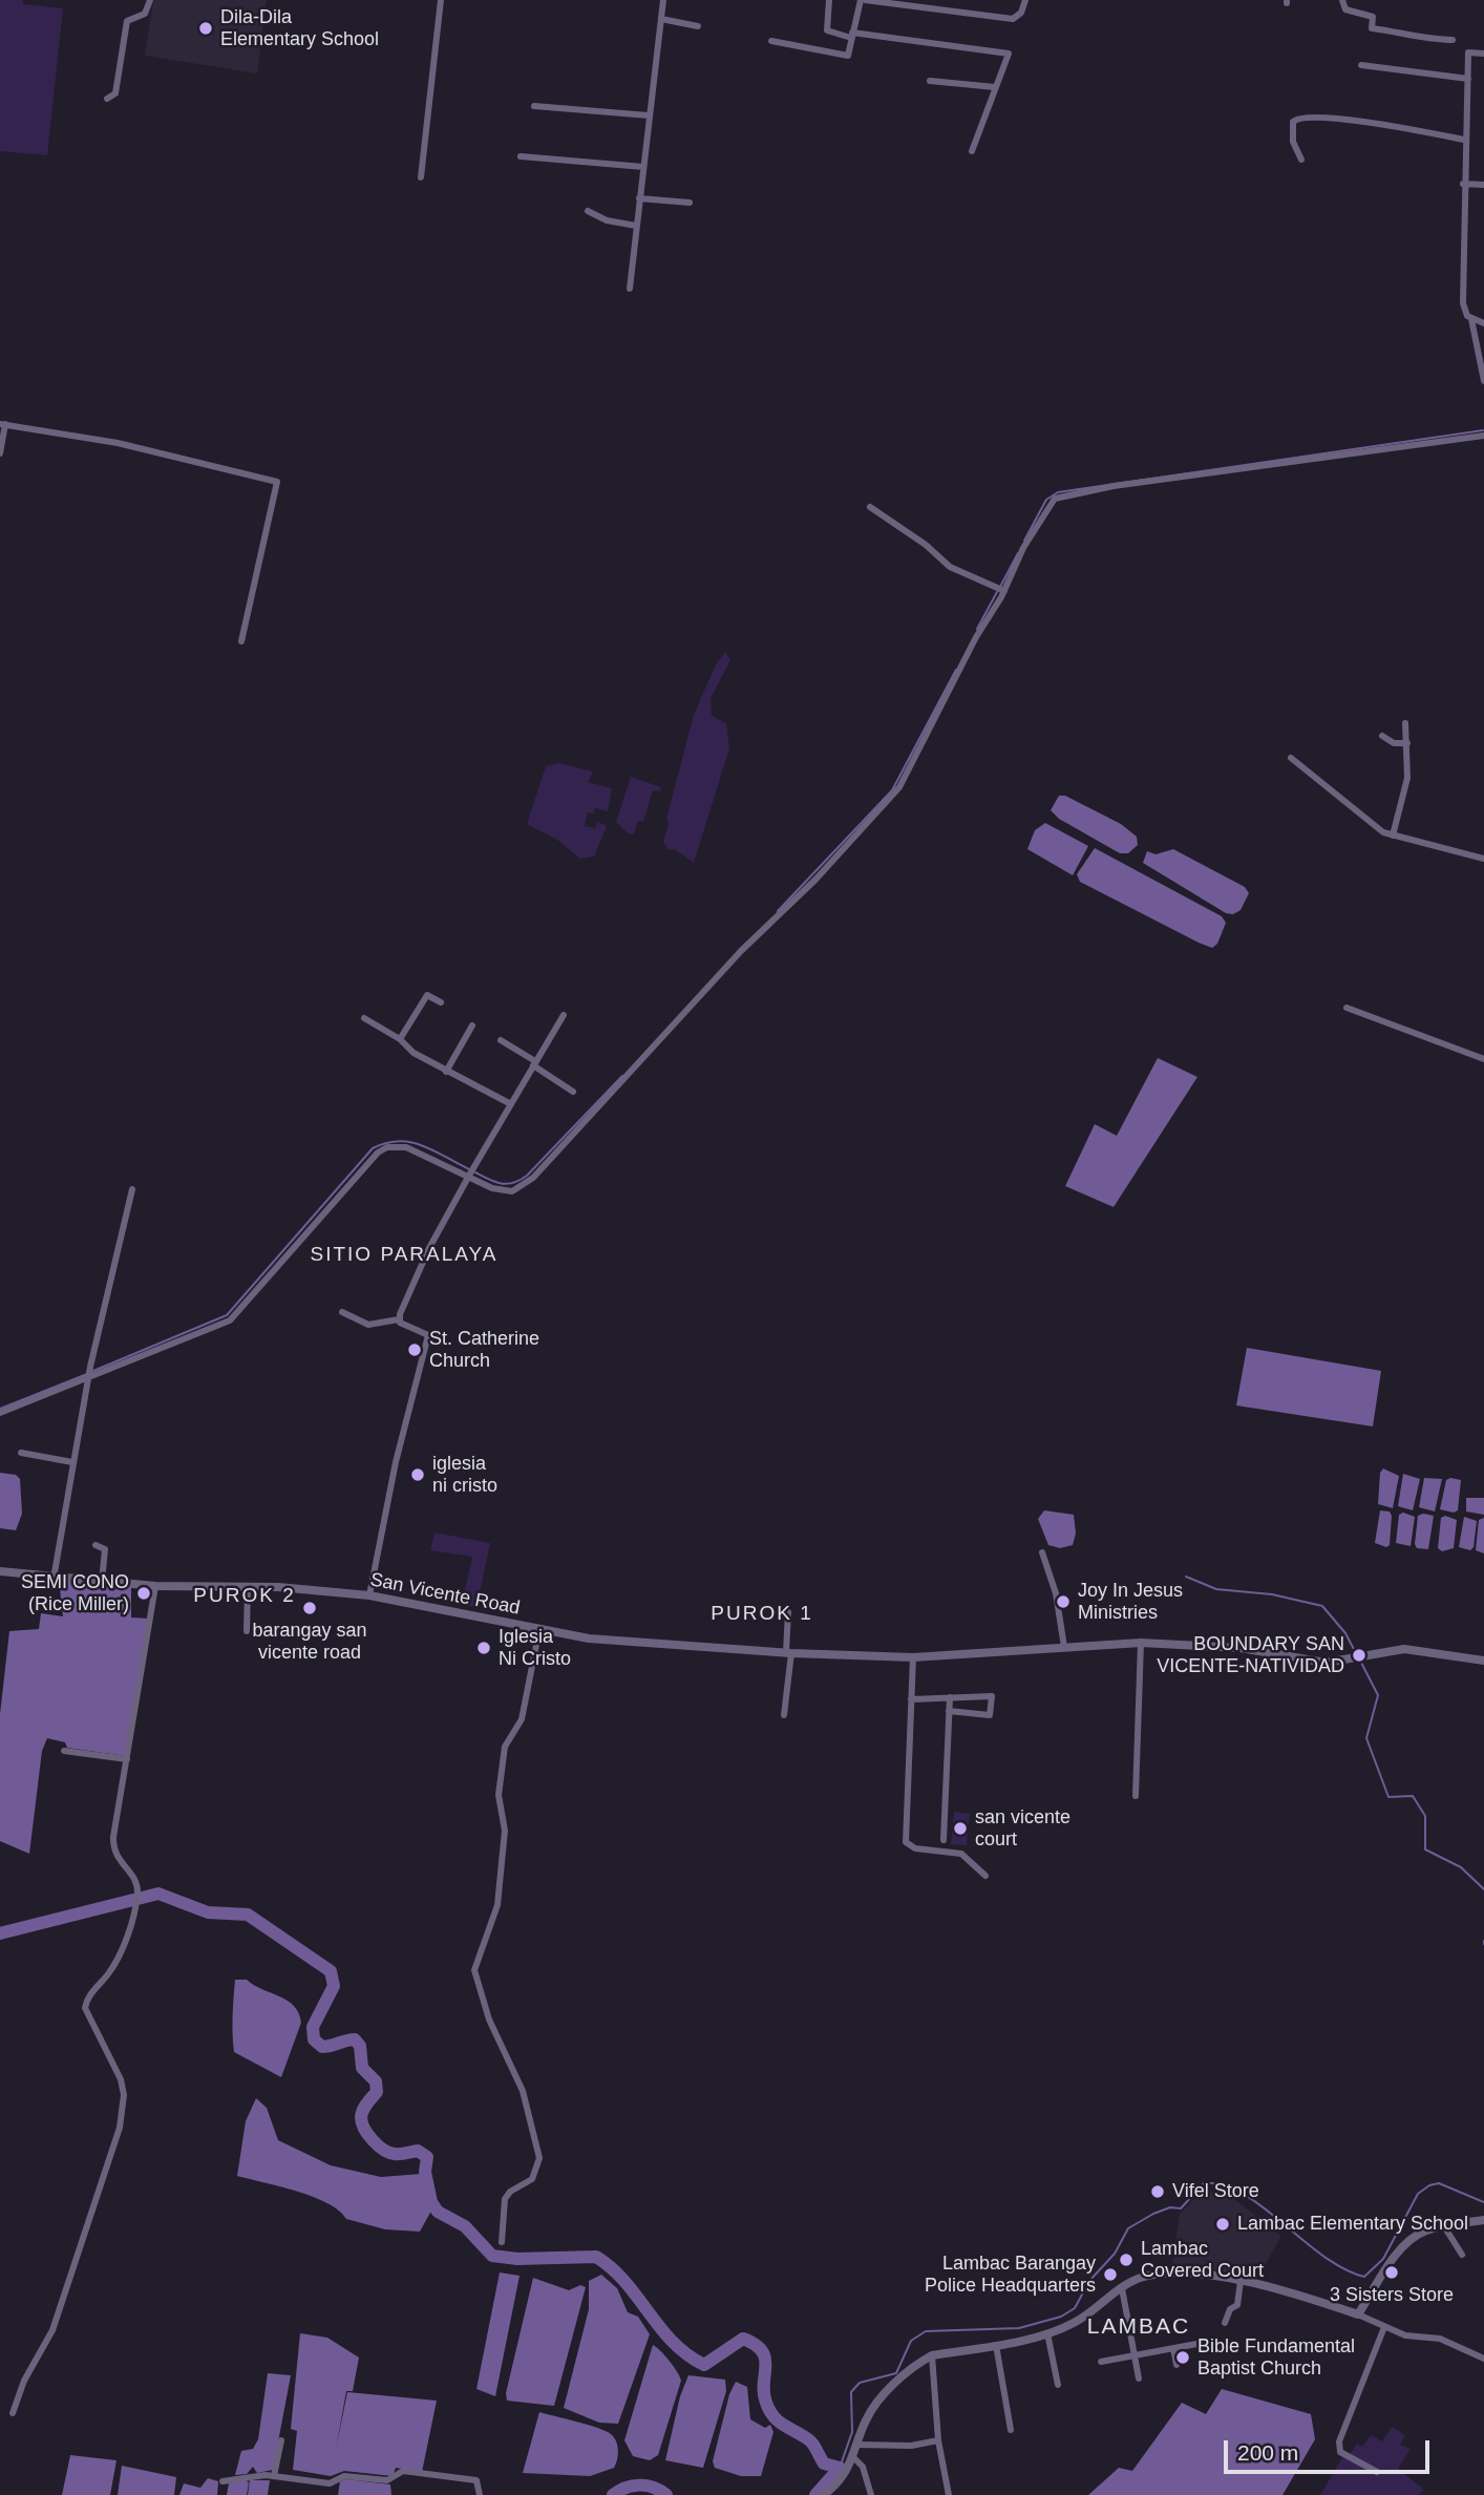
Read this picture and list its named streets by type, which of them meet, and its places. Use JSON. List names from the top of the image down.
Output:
{
  "streets": {
    "street": ["San Vicente Road"]
  },
  "districts": [
    "SITIO PARALAYA",
    "PUROK 2",
    "PUROK 1",
    "LAMBAC"
  ],
  "places": [
    "Dila-Dila Elementary School",
    "St. Catherine Church",
    "iglesia ni cristo",
    "SEMI CONO (Rice Miller)",
    "Joy In Jesus Ministries",
    "barangay san vicente road",
    "Iglesia Ni Cristo",
    "BOUNDARY SAN VICENTE-NATIVIDAD",
    "san vicente court",
    "Vifel Store",
    "Lambac Elementary School",
    "Lambac Covered Court",
    "3 Sisters Store",
    "Lambac Barangay Police Headquarters",
    "Bible Fundamental Baptist Church"
  ],
  "scale_bar": "200 m"
}
